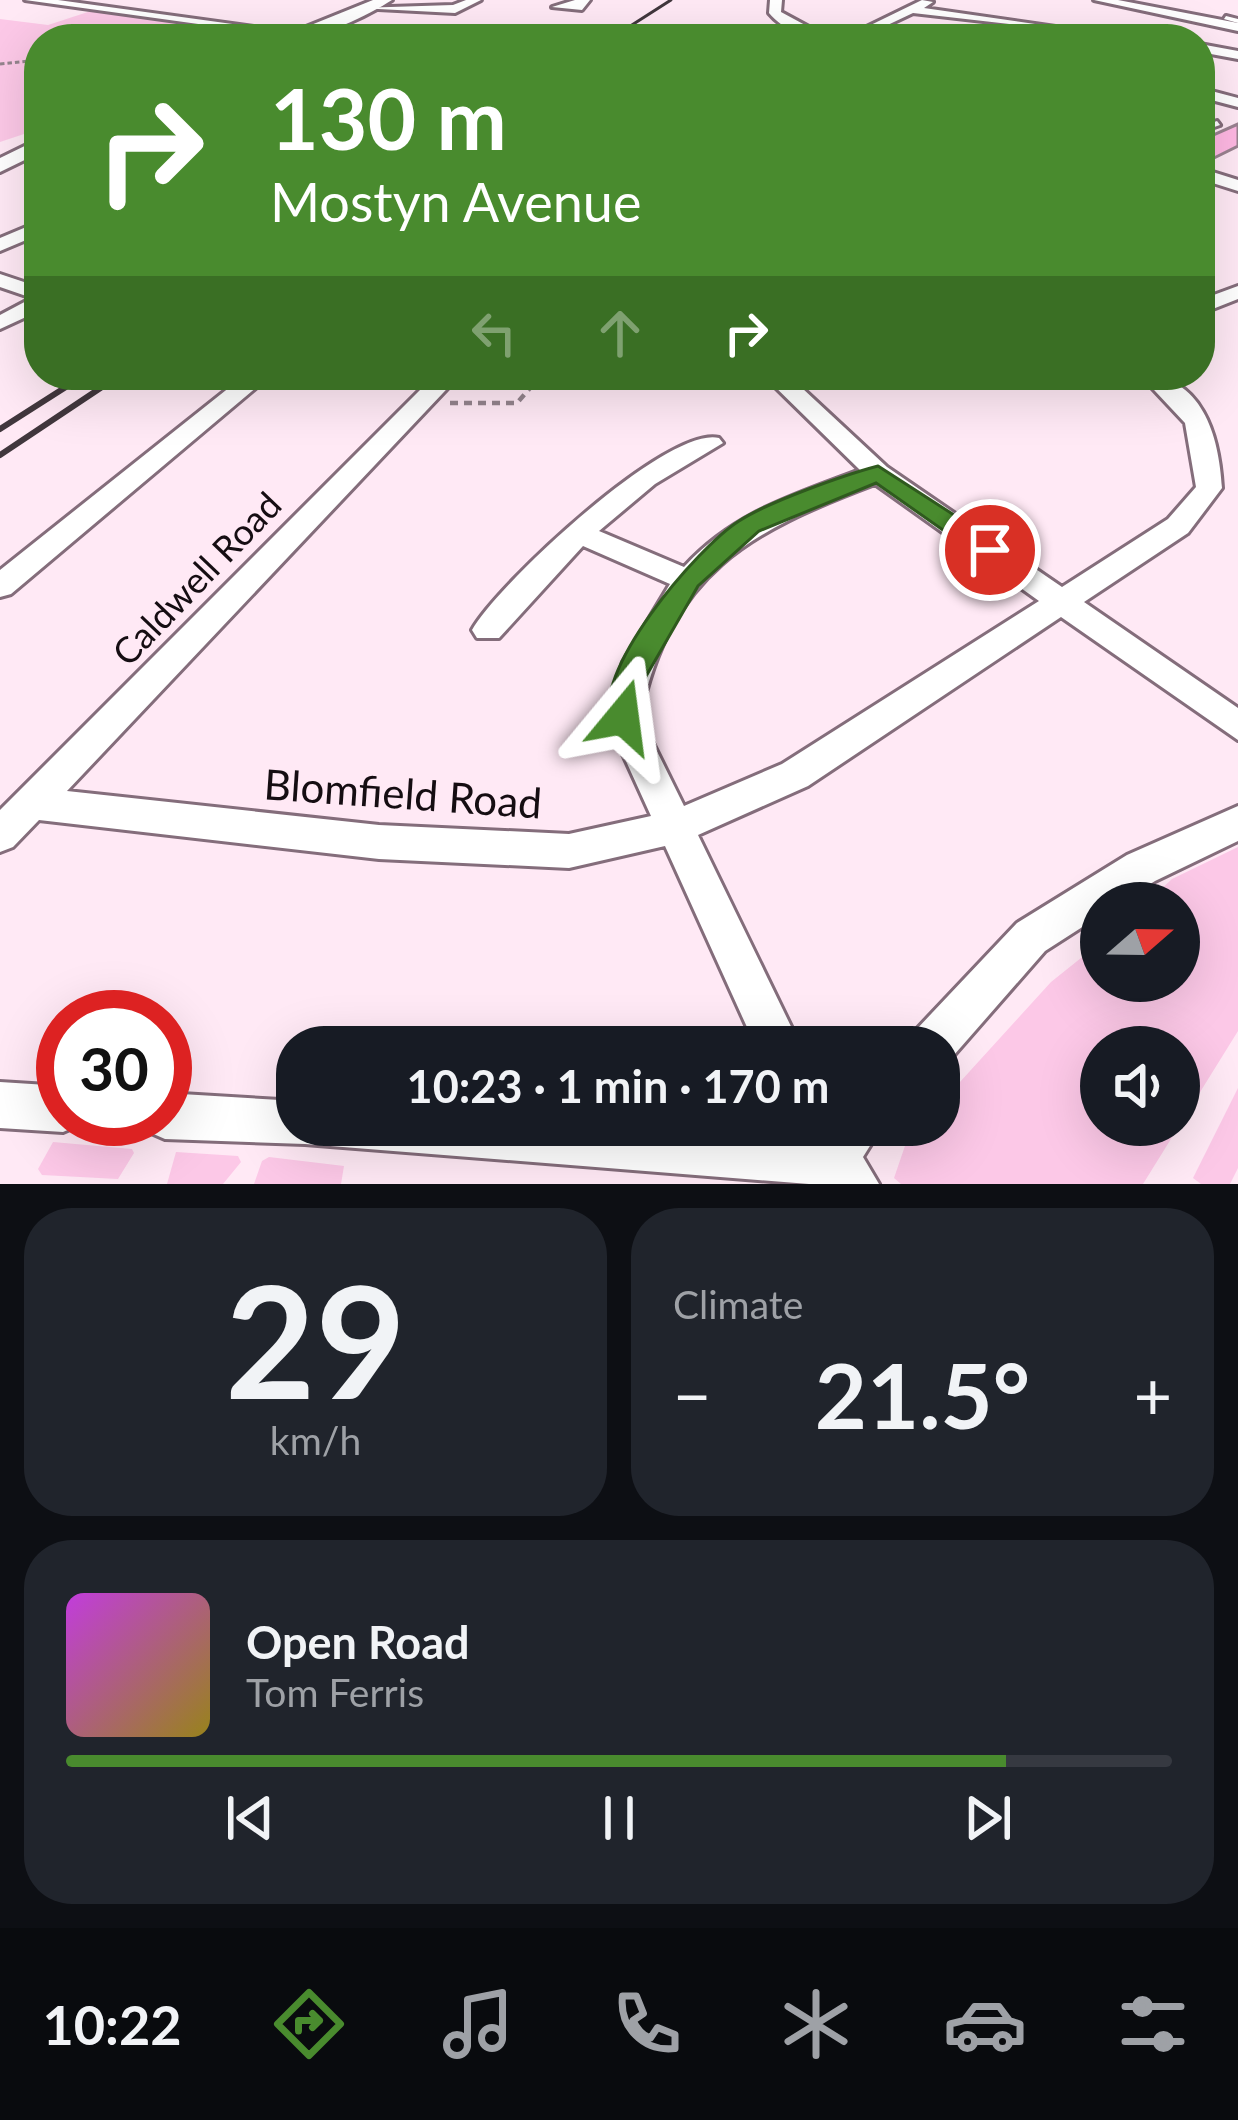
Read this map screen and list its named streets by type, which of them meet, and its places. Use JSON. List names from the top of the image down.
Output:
{
  "streets": {
    "street": ["Caldwell Road", "Blomfield Road"]
  },
  "crossings": [
    ["Caldwell Road", "Blomfield Road"]
  ],
  "north": "right",
  "page": {
    "turn": ["130 m", "Mostyn Avenue"],
    "limit": "30",
    "trip": "10:23 · 1 min · 170 m",
    "tile": [
      ["29", "km/h"],
      "Climate"
    ],
    "heat": ["−", "21.5°", "+"],
    "song": ["Open Road", "Tom Ferris"],
    "tabs": "10:22"
  }
}
